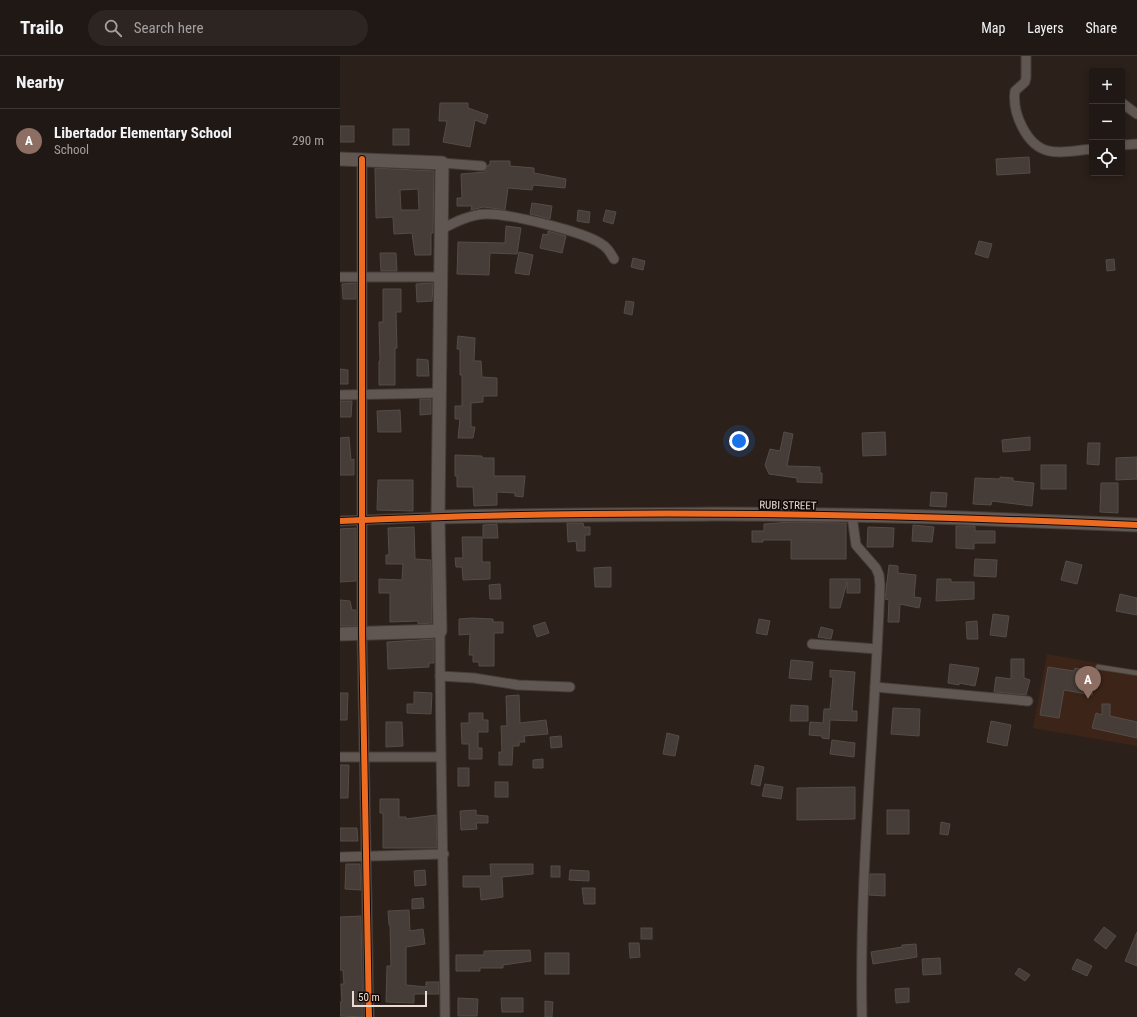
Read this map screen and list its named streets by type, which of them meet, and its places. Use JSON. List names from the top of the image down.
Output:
{
  "streets": {
    "street": ["RUBI STREET"]
  },
  "scale_bar": "50 m",
  "page": {
    "header": "Trailo",
    "search": "Search here",
    "nav": ["Map", "Layers", "Share"],
    "heading": "Nearby",
    "map_buttons": ["+", "−"],
    "list": [
      {
        "mark": "A",
        "name": "Libertador Elementary School",
        "note": "School",
        "value": "290 m"
      }
    ],
    "pins": "A",
    "scale": "50 m"
  }
}
